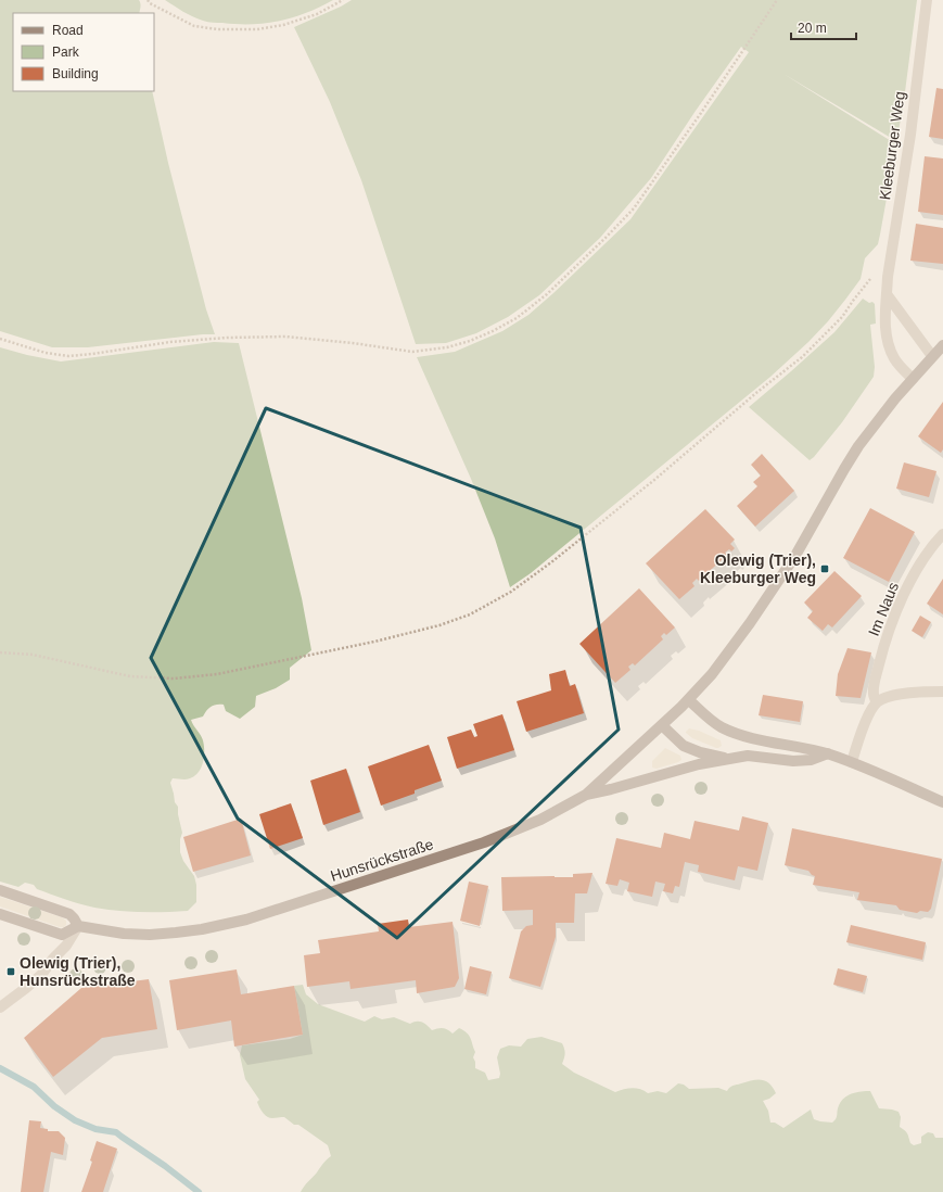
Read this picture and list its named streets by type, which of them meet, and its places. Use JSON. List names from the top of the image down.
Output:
{
  "streets": {
    "main road": ["Hunsrückstraße"],
    "street": ["Kleeburger Weg", "Im Naus"]
  },
  "crossings": [
    ["Kleeburger Weg", "Hunsrückstraße"]
  ],
  "places": {
    "transit": ["Olewig (Trier), Kleeburger Weg", "Olewig (Trier), Hunsrückstraße"]
  },
  "legend": ["Road", "Park", "Building"],
  "scale_bar": "20 m"
}
